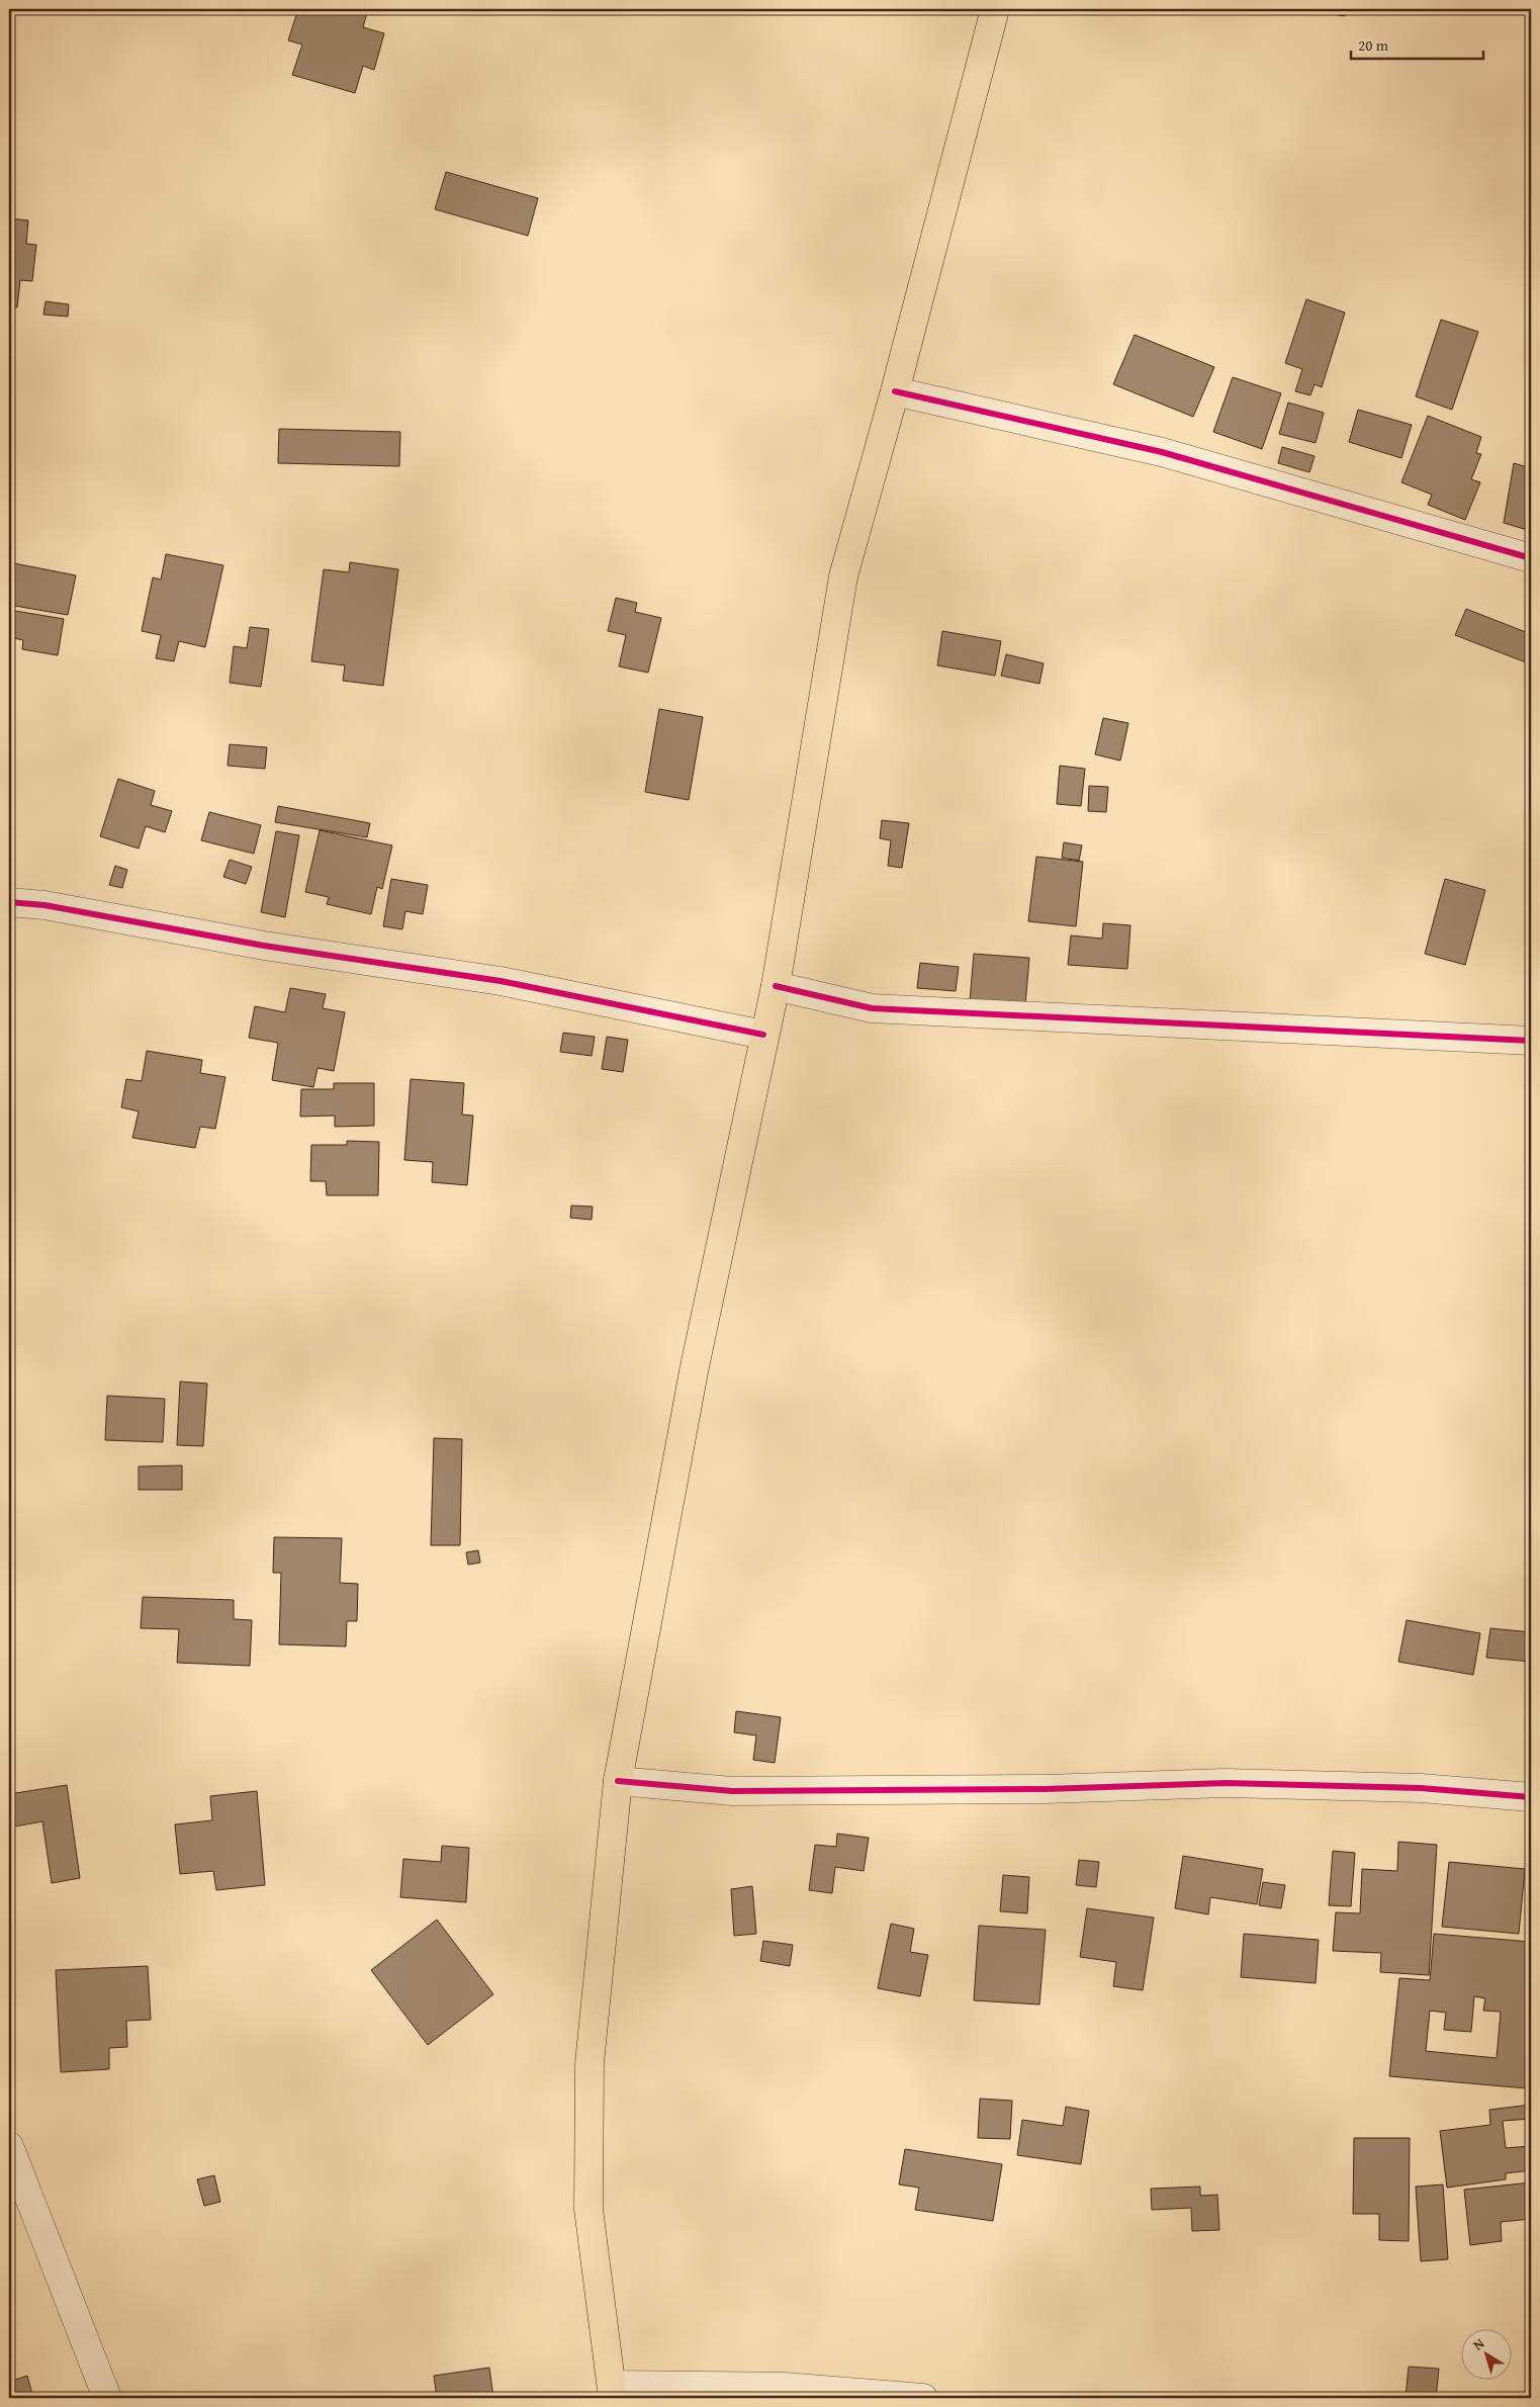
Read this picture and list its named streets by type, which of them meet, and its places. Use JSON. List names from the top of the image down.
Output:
{
  "scale_bar": "20 m",
  "north": "top left"
}
